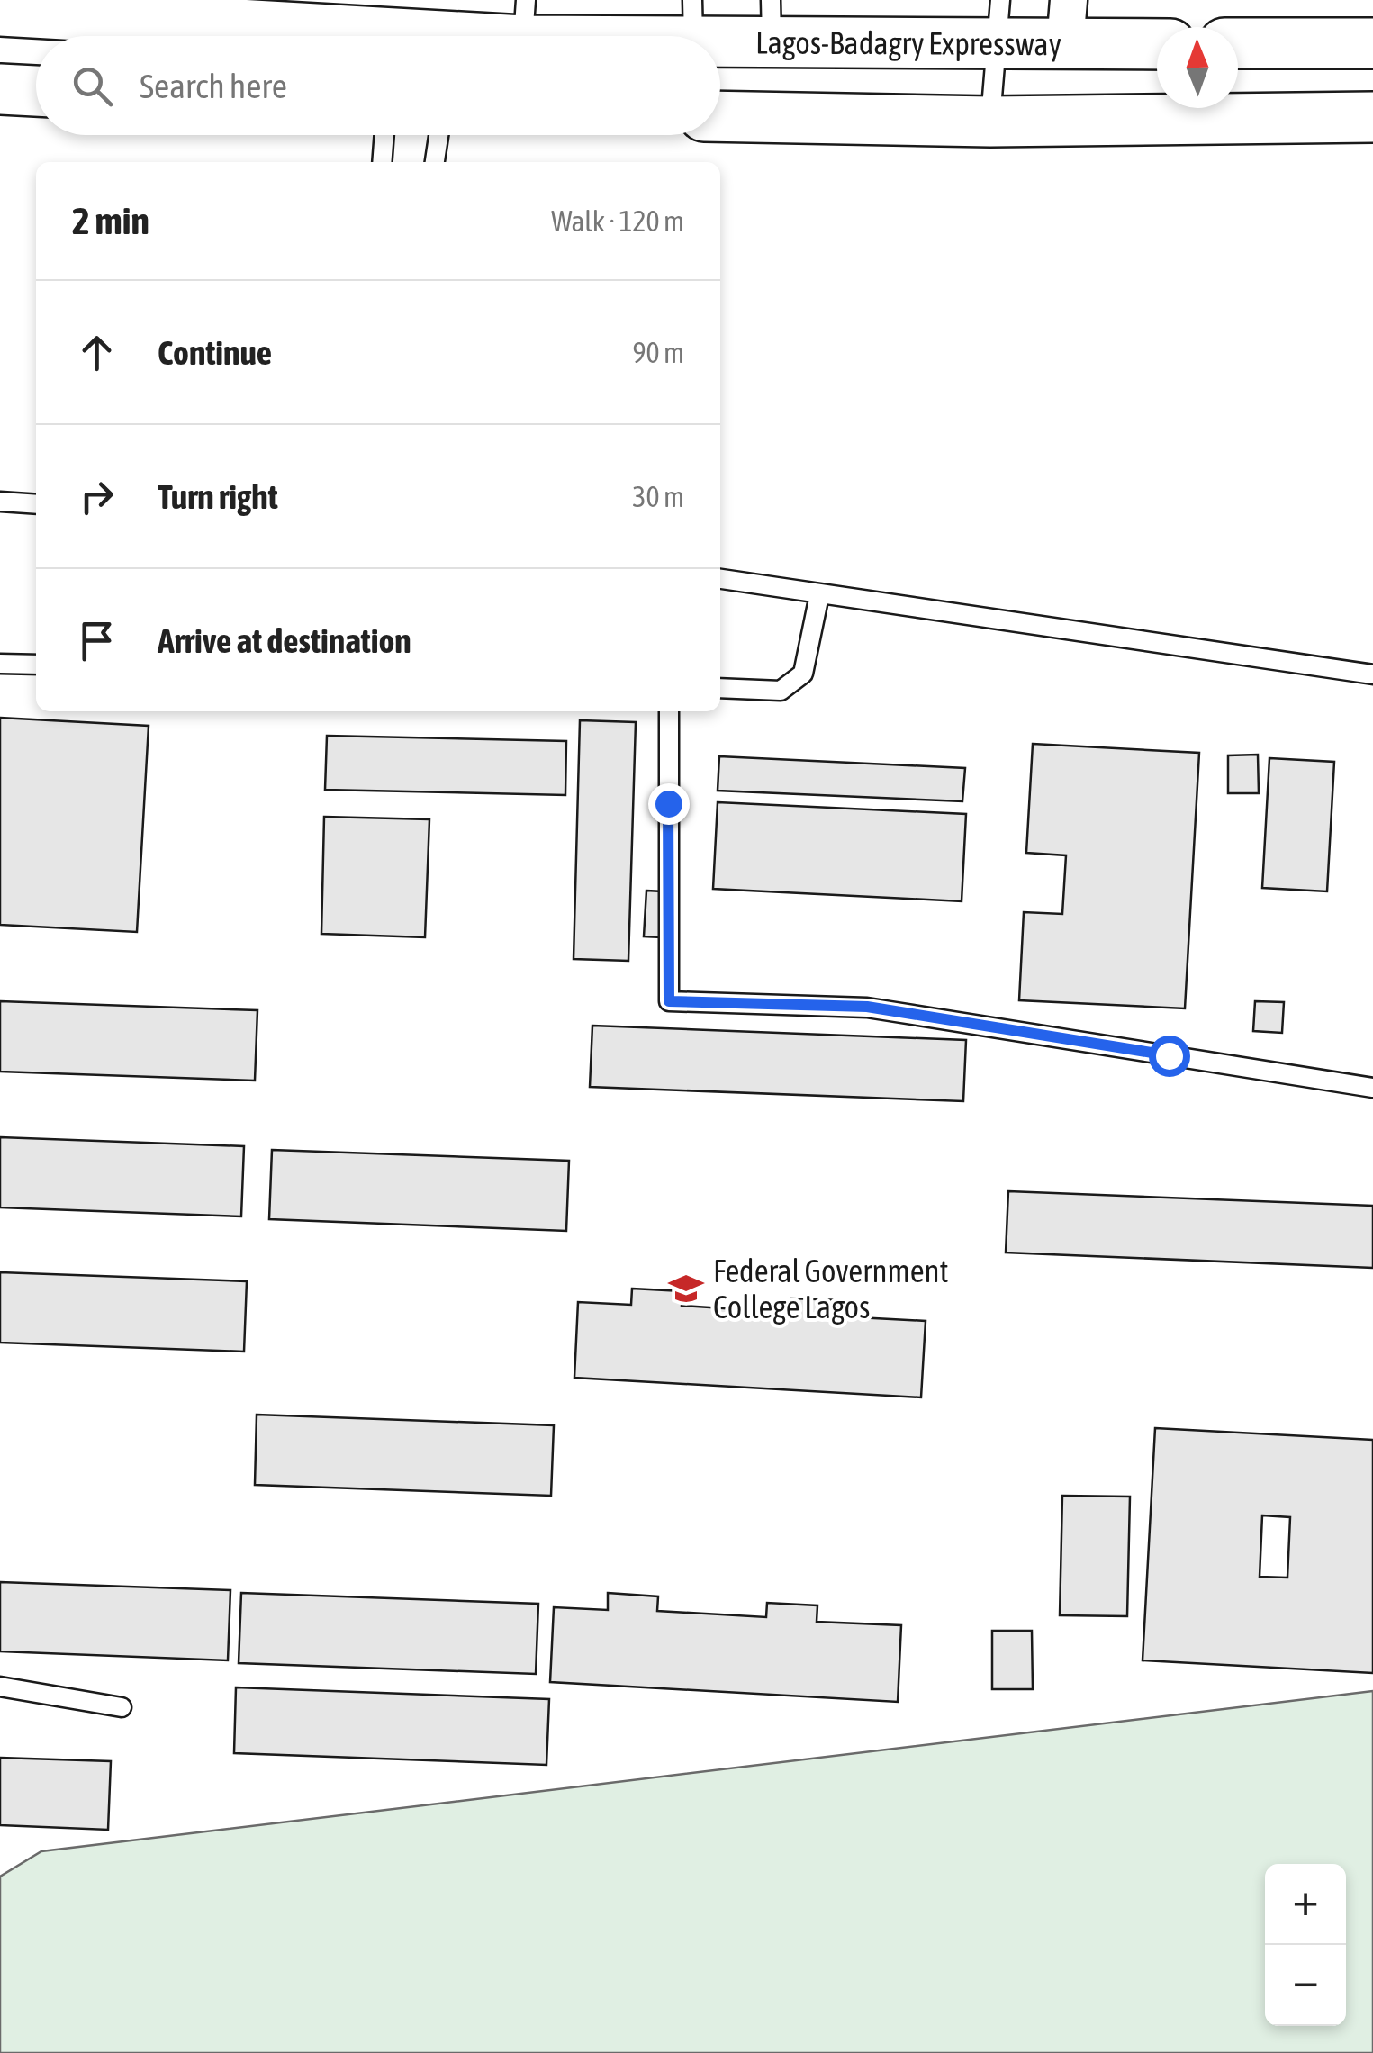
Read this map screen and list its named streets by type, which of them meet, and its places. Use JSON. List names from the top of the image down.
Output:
{
  "streets": {
    "highway": ["Lagos-Badagry Expressway"]
  },
  "places": {
    "school or university": ["Federal Government College Lagos"]
  },
  "north": "top",
  "page": {
    "search": "Search here",
    "heading": ["2 min", "Walk · 120 m"],
    "list": [
      ["Continue", "90 m"],
      ["Turn right", "30 m"],
      "Arrive at destination"
    ],
    "map_buttons": ["+", "−"]
  }
}
